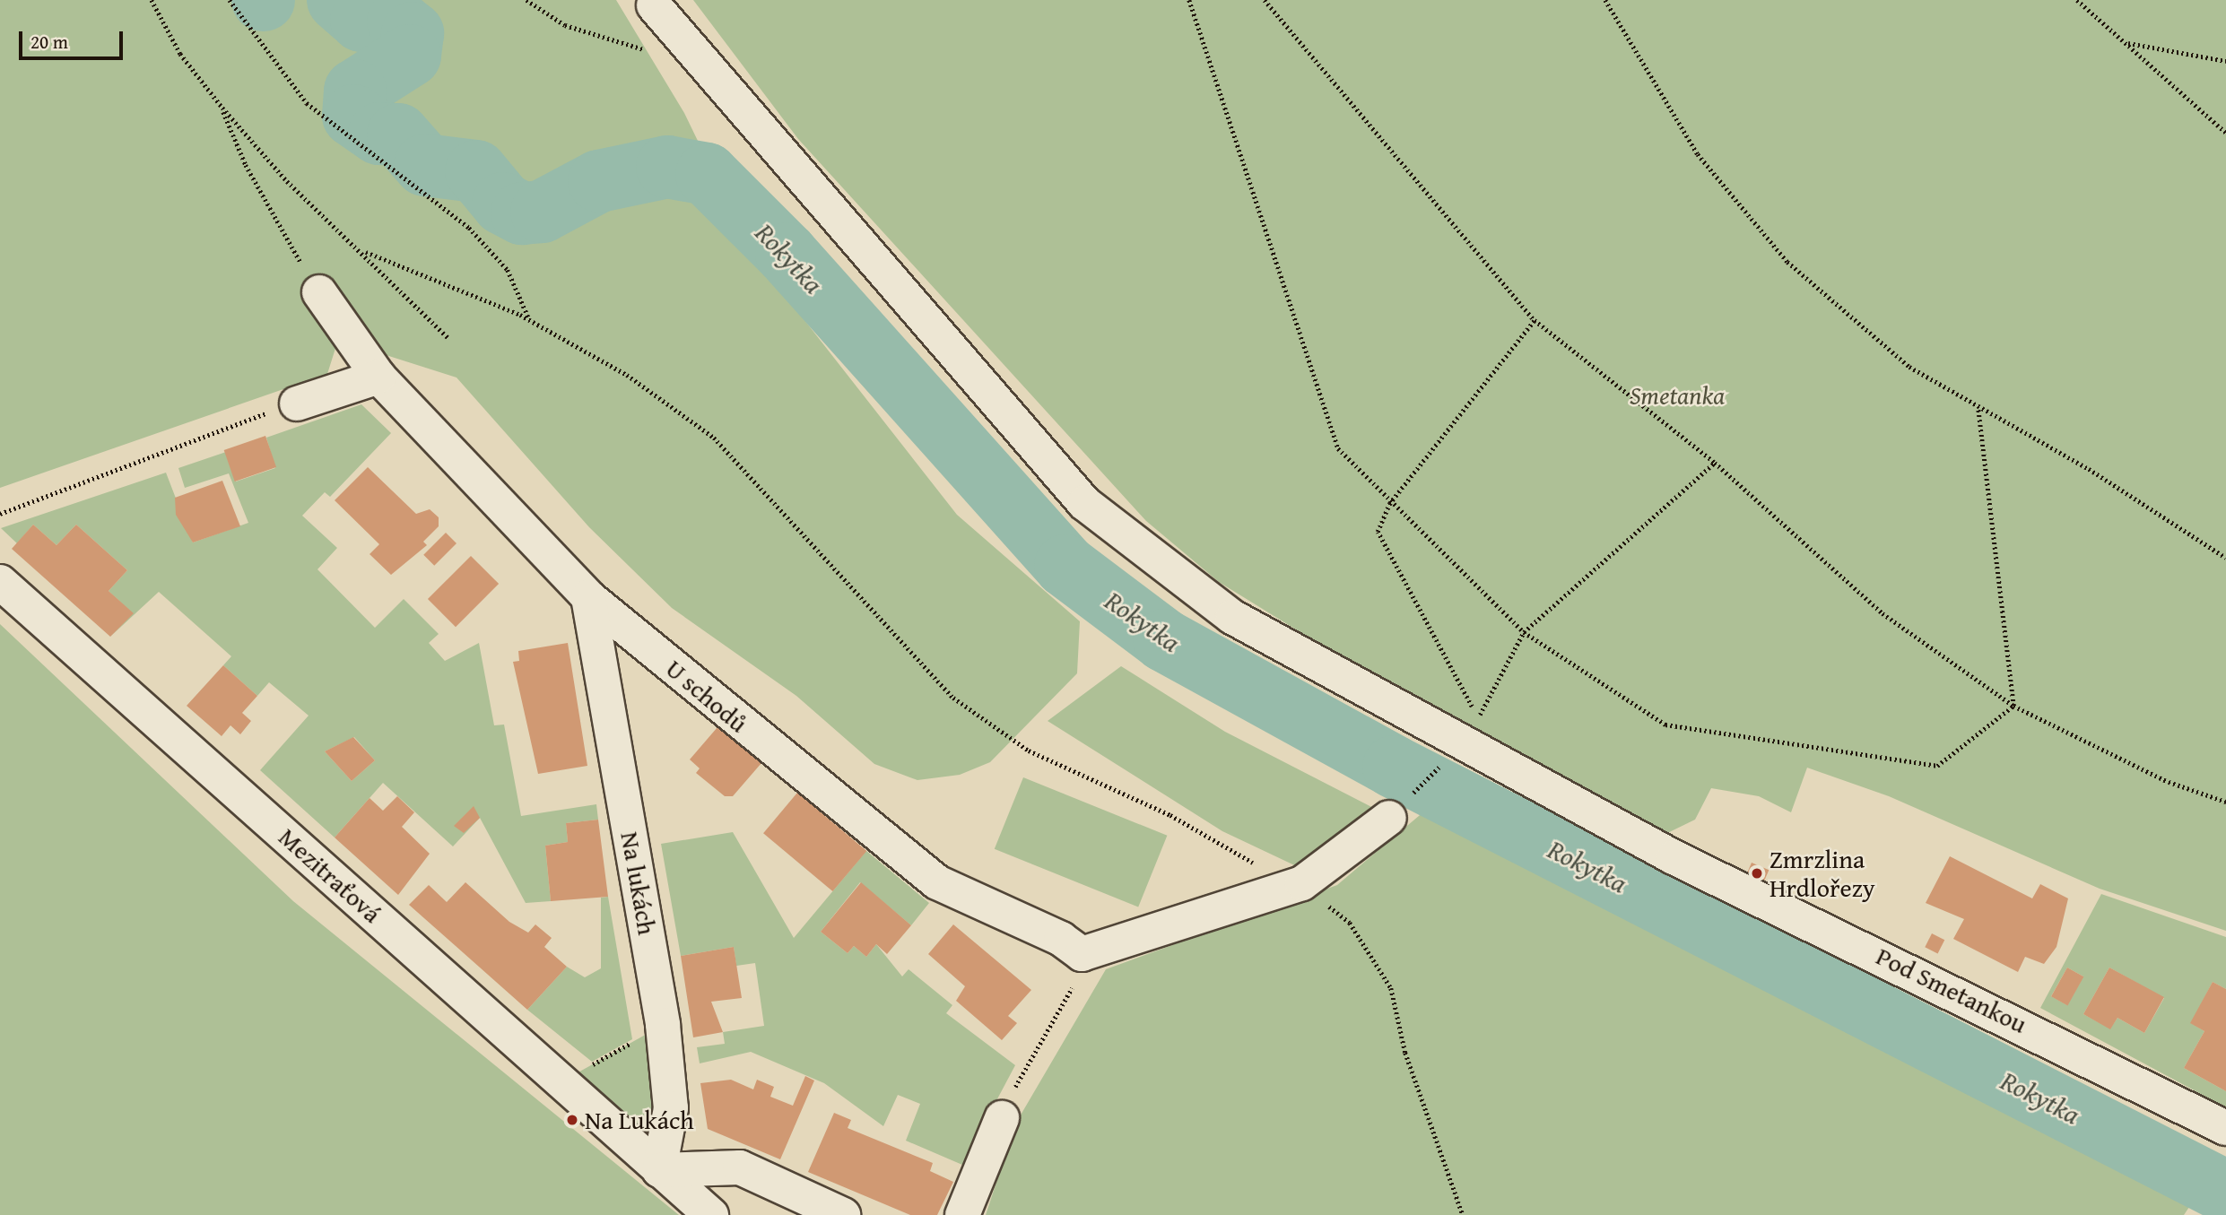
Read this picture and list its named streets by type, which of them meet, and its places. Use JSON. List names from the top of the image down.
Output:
{
  "streets": {
    "street": [
      "U schodů",
      "Mezitraťová",
      "Na lukách",
      "Pod Smetankou"
    ]
  },
  "crossings": [
    ["U schodů", "Na lukách"],
    ["Mezitraťová", "Na lukách"]
  ],
  "water": ["Rokytka"],
  "parks": ["Smetanka"],
  "places": ["Zmrzlina Hrdlořezy", "Na Lukách"],
  "scale_bar": "20 m"
}
